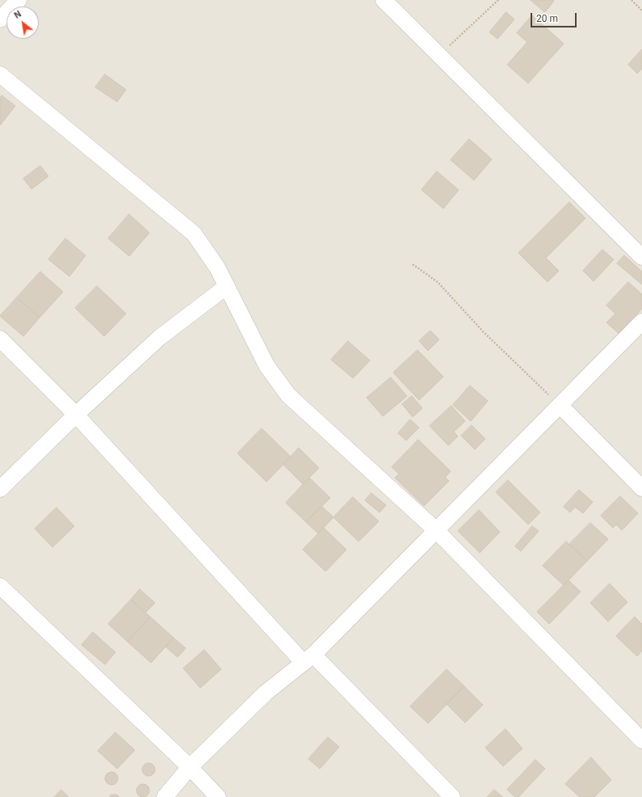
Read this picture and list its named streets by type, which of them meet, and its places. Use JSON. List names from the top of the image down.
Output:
{
  "scale_bar": "20 m",
  "north": "top left"
}
